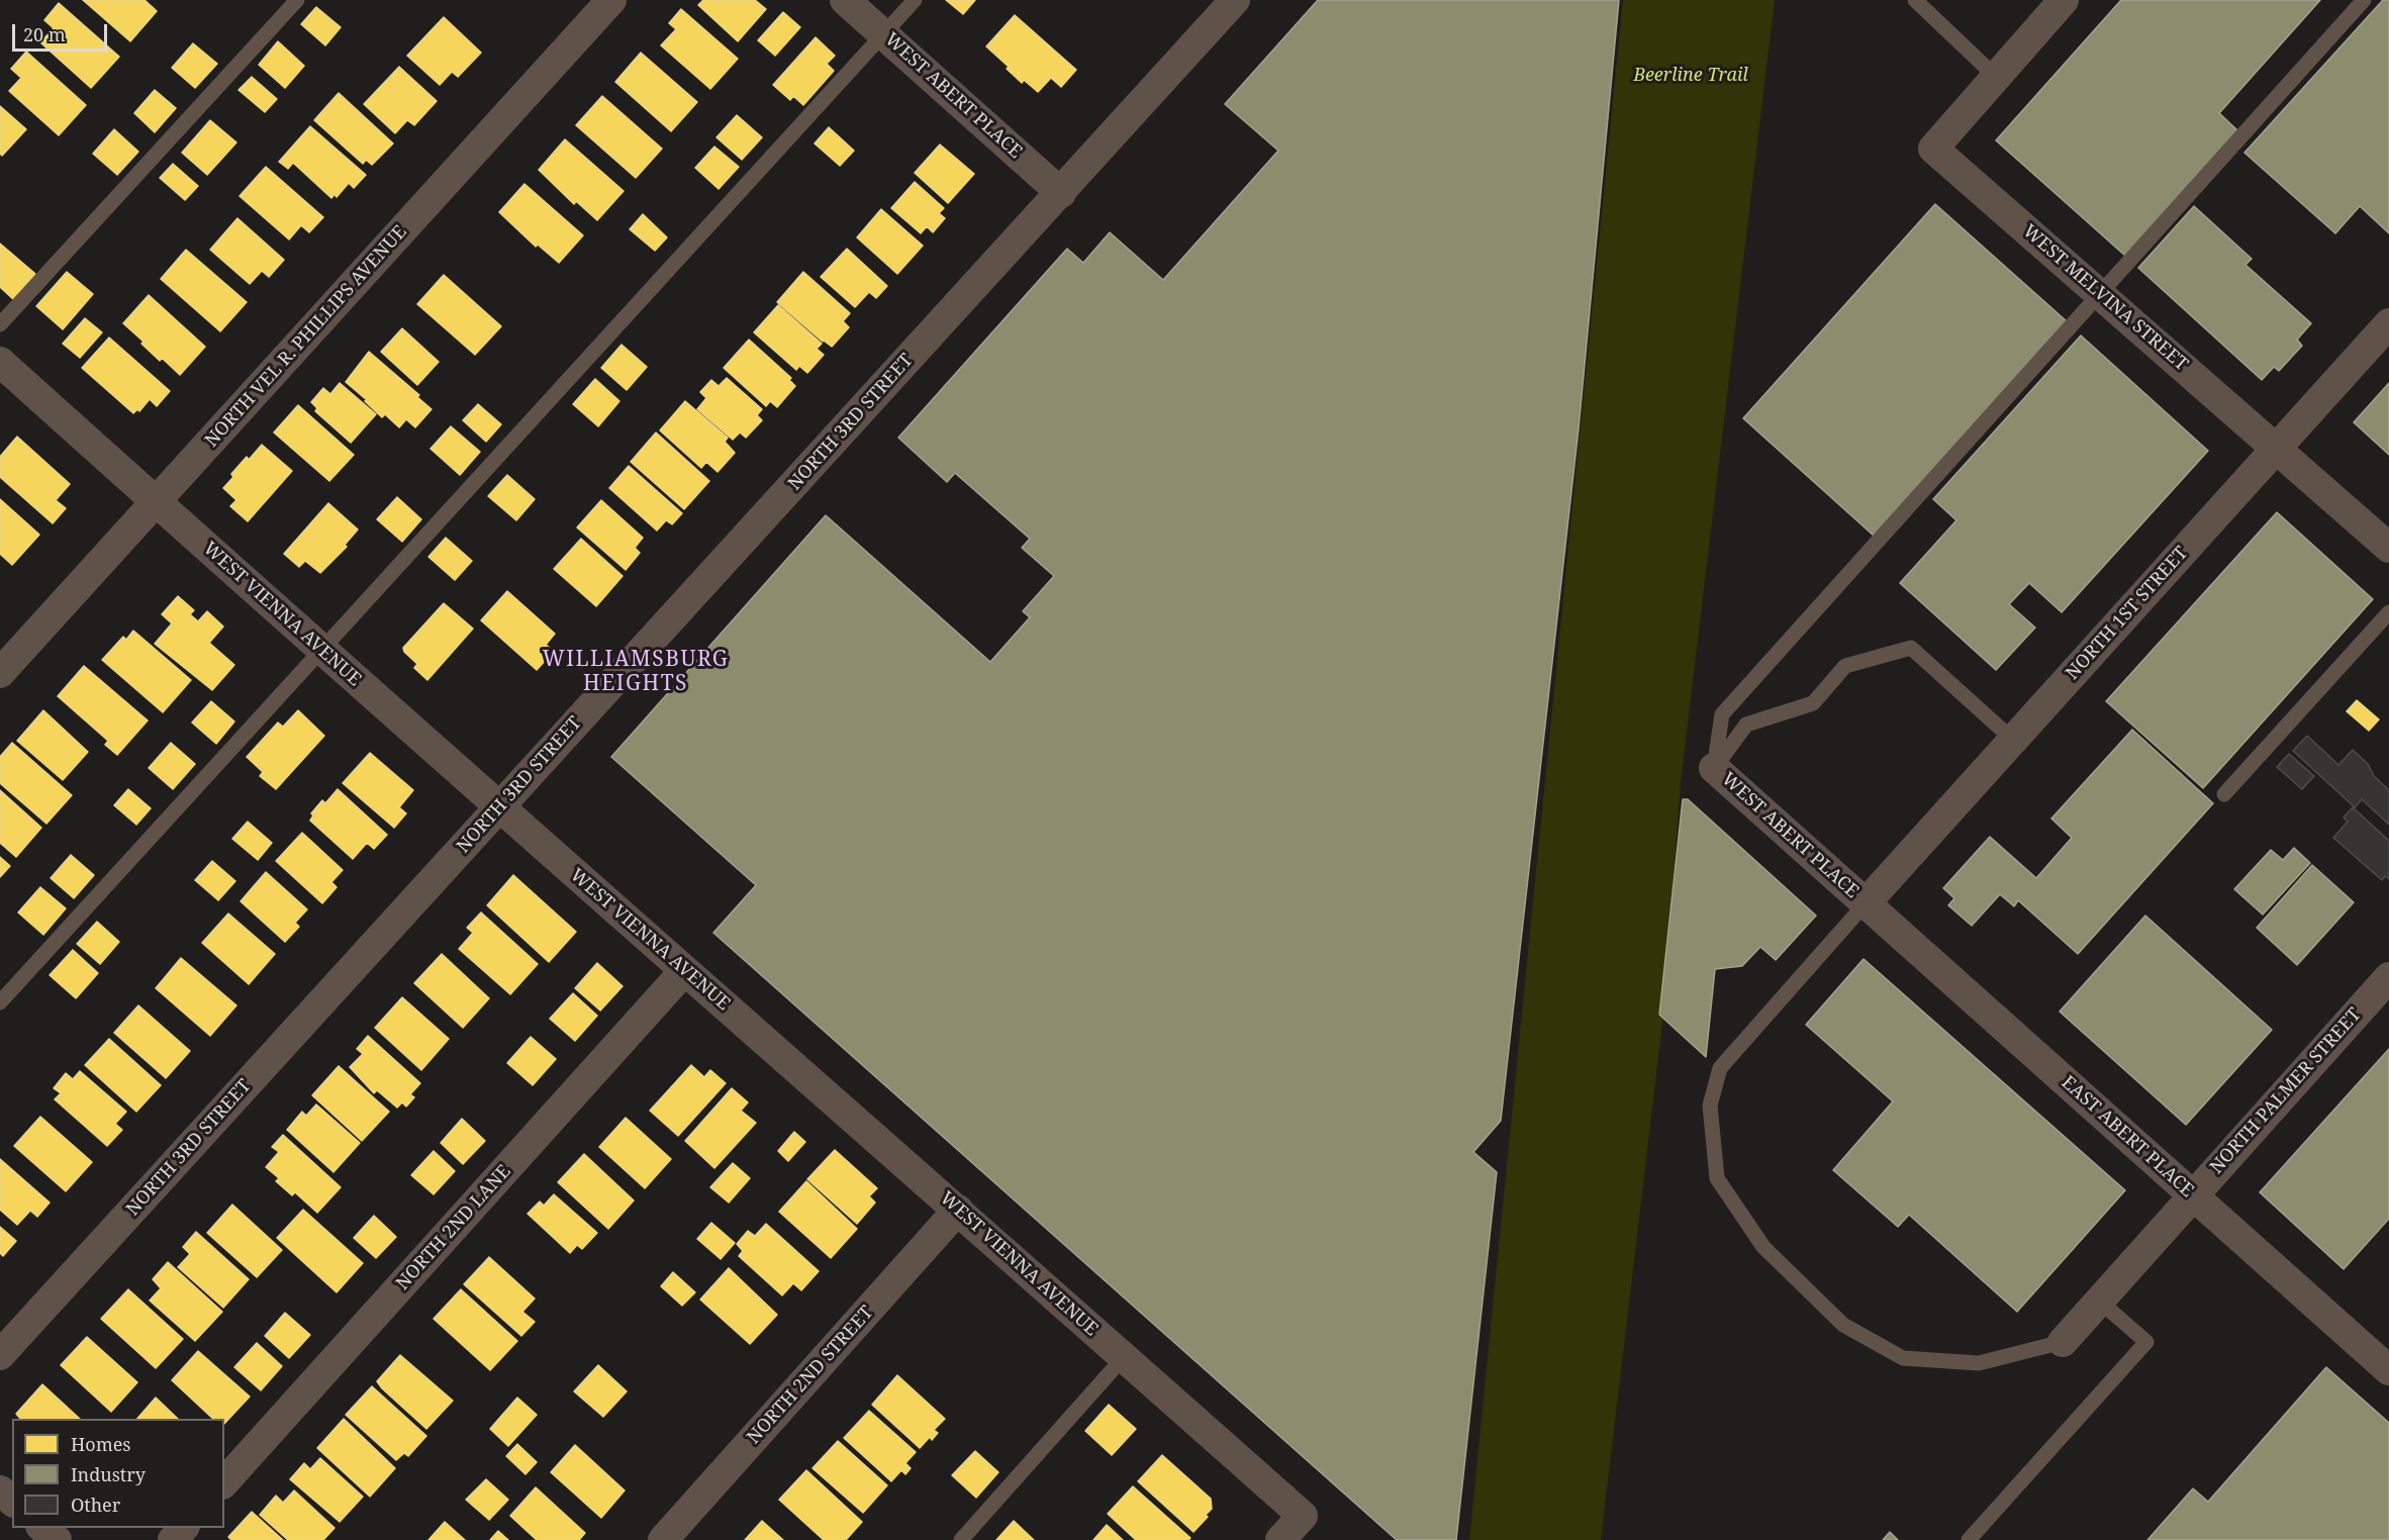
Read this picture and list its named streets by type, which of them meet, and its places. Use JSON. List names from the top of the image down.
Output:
{
  "streets": {
    "street": [
      "WEST ABERT PLACE",
      "WEST MELVINA STREET",
      "NORTH VEL R. PHILLIPS AVENUE",
      "NORTH 3RD STREET",
      "NORTH 1ST STREET",
      "WEST VIENNA AVENUE",
      "NORTH PALMER STREET",
      "EAST ABERT PLACE",
      "NORTH 2ND LANE",
      "NORTH 2ND STREET"
    ]
  },
  "crossings": [
    ["WEST ABERT PLACE", "NORTH 3RD STREET"],
    ["WEST ABERT PLACE", "NORTH 1ST STREET"],
    ["WEST ABERT PLACE", "EAST ABERT PLACE"],
    ["WEST MELVINA STREET", "NORTH 1ST STREET"],
    ["NORTH VEL R. PHILLIPS AVENUE", "WEST VIENNA AVENUE"],
    ["NORTH 3RD STREET", "WEST VIENNA AVENUE"],
    ["NORTH 1ST STREET", "EAST ABERT PLACE"],
    ["WEST VIENNA AVENUE", "NORTH 2ND LANE"],
    ["WEST VIENNA AVENUE", "NORTH 2ND STREET"],
    ["NORTH PALMER STREET", "EAST ABERT PLACE"]
  ],
  "districts": ["WILLIAMSBURG HEIGHTS"],
  "parks": ["Beerline Trail"],
  "legend": ["Homes", "Industry", "Other"],
  "scale_bar": "20 m"
}
